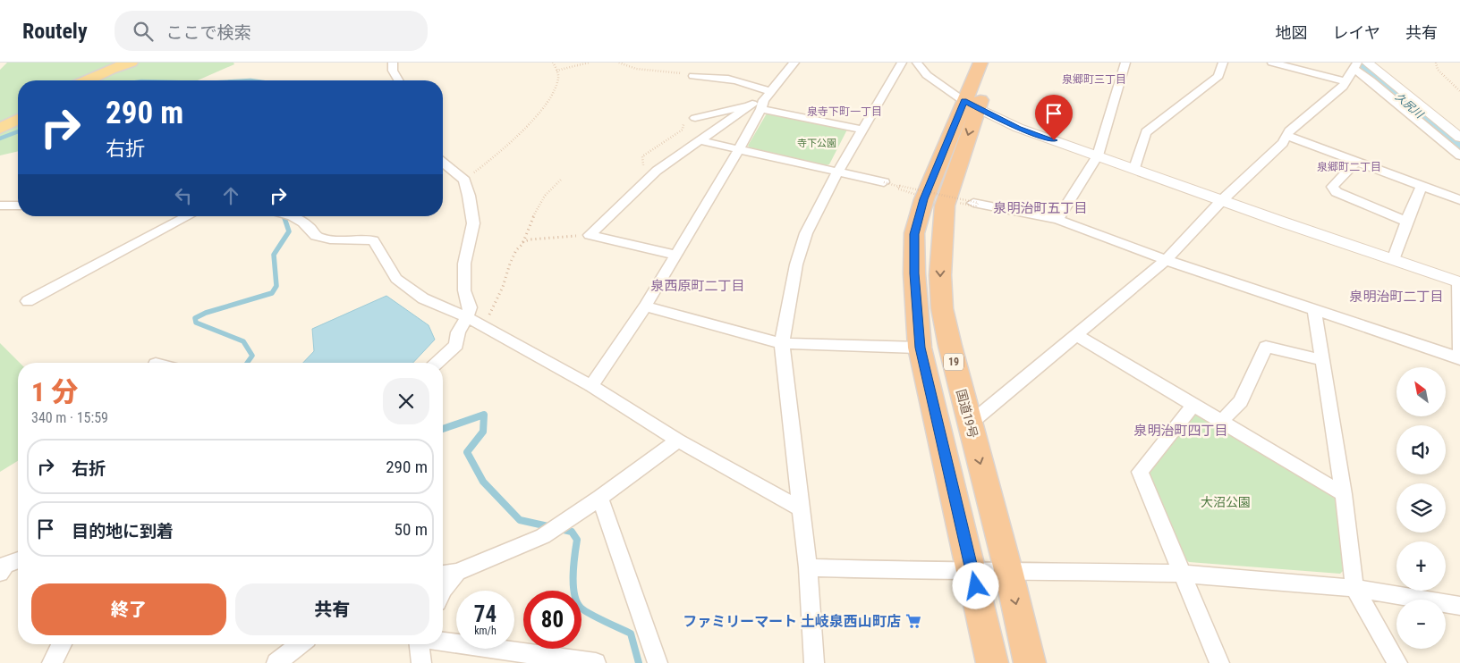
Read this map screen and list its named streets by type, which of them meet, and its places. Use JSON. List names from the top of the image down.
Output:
{
  "streets": {
    "highway": ["19", "国道19号"]
  },
  "districts": [
    "泉郷町三丁目",
    "泉寺下町一丁目",
    "泉郷町二丁目",
    "泉明治町五丁目",
    "泉西原町二丁目",
    "泉明治町二丁目",
    "泉明治町四丁目"
  ],
  "water": ["久尻川"],
  "parks": ["寺下公園", "大沼公園"],
  "places": {
    "supermarket": ["ファミリーマート 土岐泉西山町店"]
  },
  "north": "top left",
  "page": {
    "header": "Routely",
    "search": "ここで検索",
    "nav": ["地図", "レイヤ", "共有"],
    "turn": ["290 m", "右折"],
    "heading": ["1 分", "340 m · 15:59"],
    "map_buttons": ["+", "−"],
    "list": [
      {
        "name": "右折",
        "value": "290 m"
      },
      {
        "name": "目的地に到着",
        "value": "50 m"
      }
    ],
    "buttons": ["終了", "共有"],
    "speed": "74 km/h",
    "limit": "80"
  }
}
